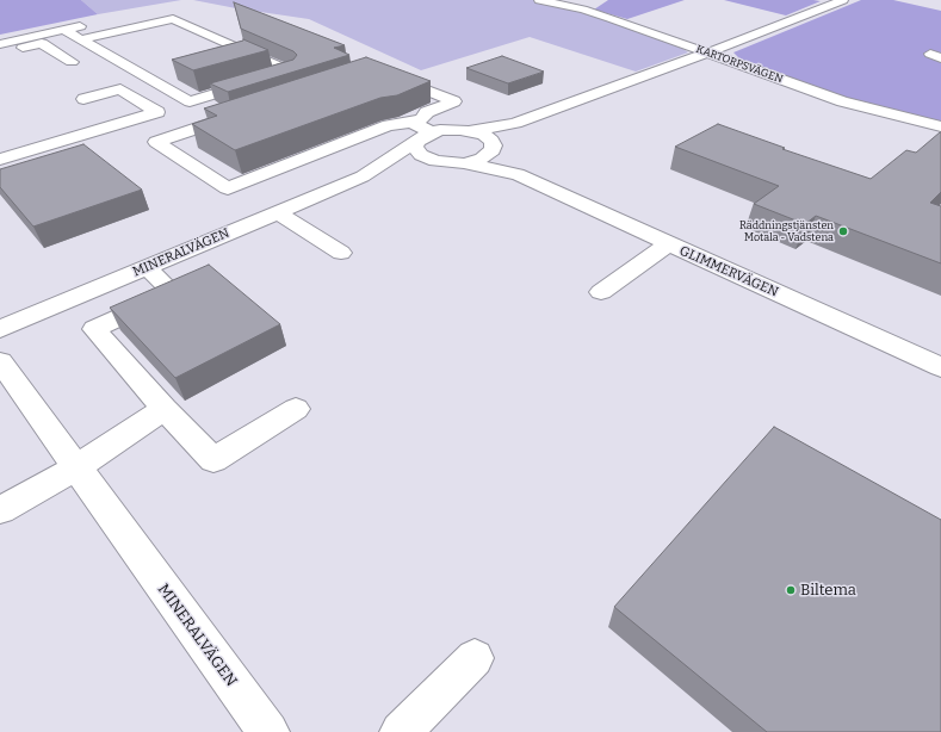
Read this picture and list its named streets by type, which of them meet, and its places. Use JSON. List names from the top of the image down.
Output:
{
  "streets": {
    "street": ["KARTORPSVÄGEN", "MINERALVÄGEN", "GLIMMERVÄGEN"]
  },
  "crossings": [
    ["KARTORPSVÄGEN", "GLIMMERVÄGEN"],
    ["MINERALVÄGEN", "GLIMMERVÄGEN"]
  ],
  "places": ["Räddningstjänsten Motala - Vadstena", "Biltema"]
}
